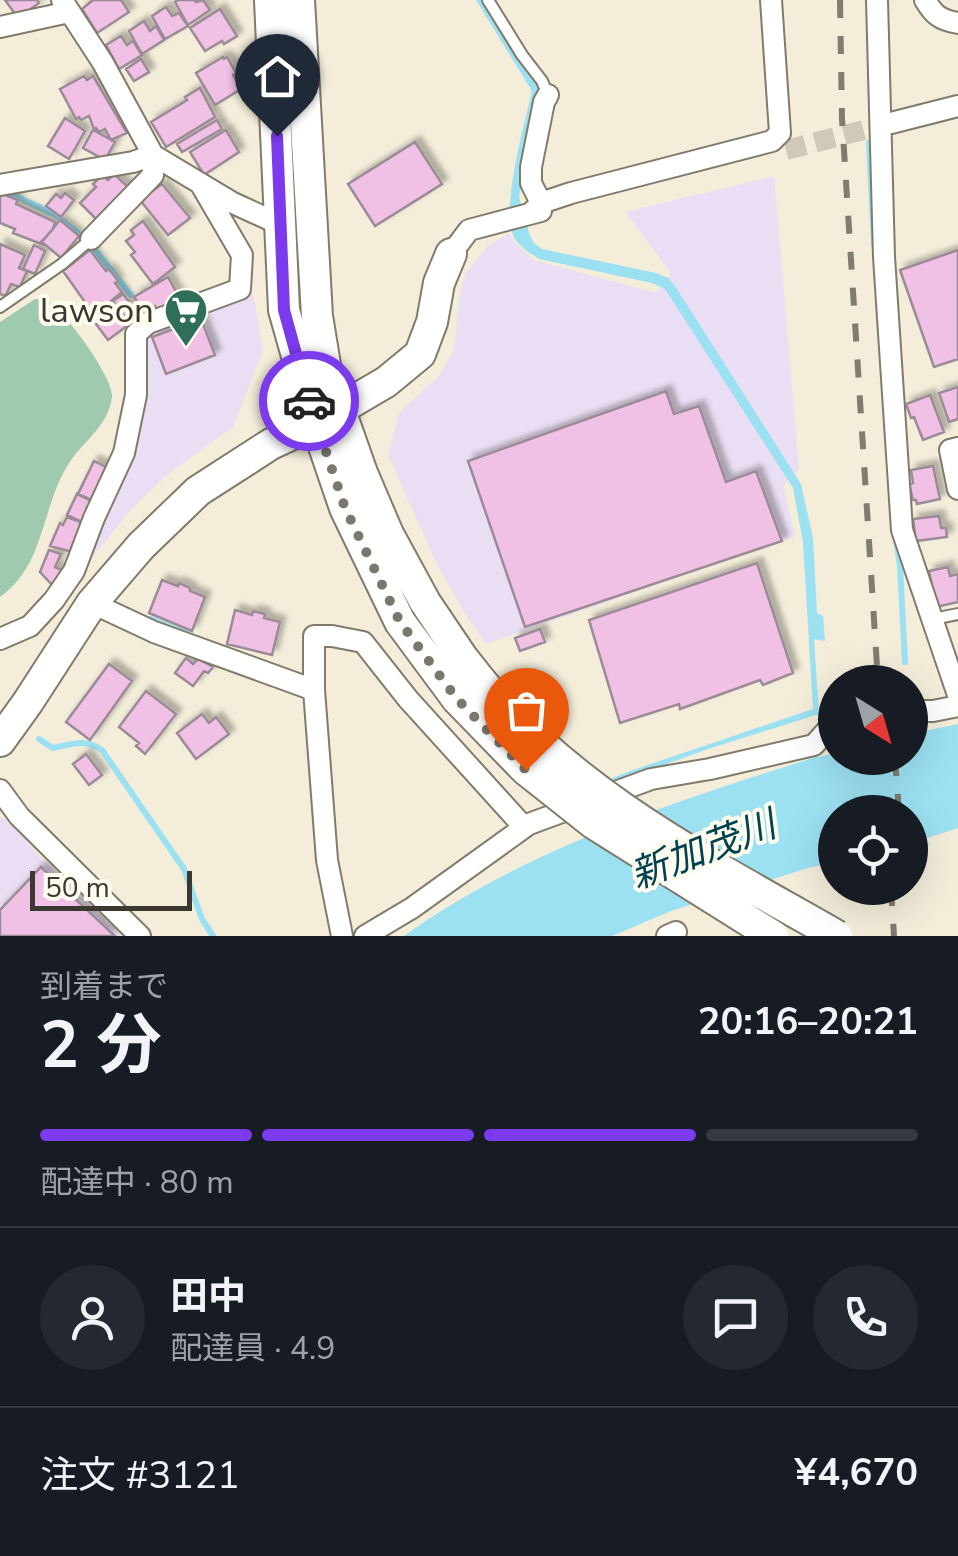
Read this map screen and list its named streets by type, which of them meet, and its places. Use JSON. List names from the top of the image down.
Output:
{
  "water": ["新加茂川"],
  "places": {
    "supermarket": ["lawson"]
  },
  "scale_bar": "50 m",
  "north": "bottom right",
  "page": {
    "scale": "50 m",
    "heading": ["2 分", "到着まで", "20:16–20:21"],
    "panel": [
      "田中",
      "配達員 · 4.9",
      "注文 #3121",
      "¥4,670"
    ],
    "bar": "配達中 · 80 m"
  }
}
